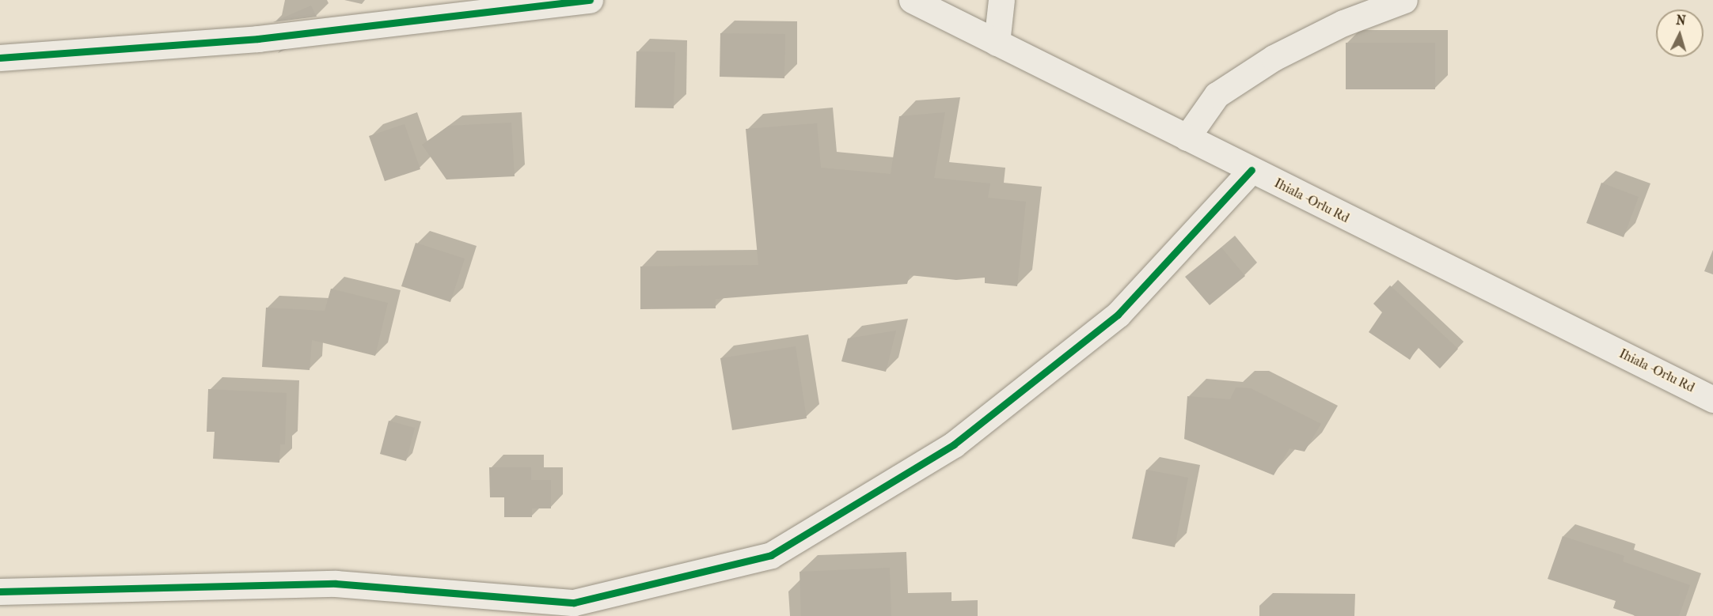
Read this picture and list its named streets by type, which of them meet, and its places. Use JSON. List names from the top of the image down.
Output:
{
  "streets": {
    "street": ["Ihiala -Orlu Rd"]
  },
  "north": "top"
}
